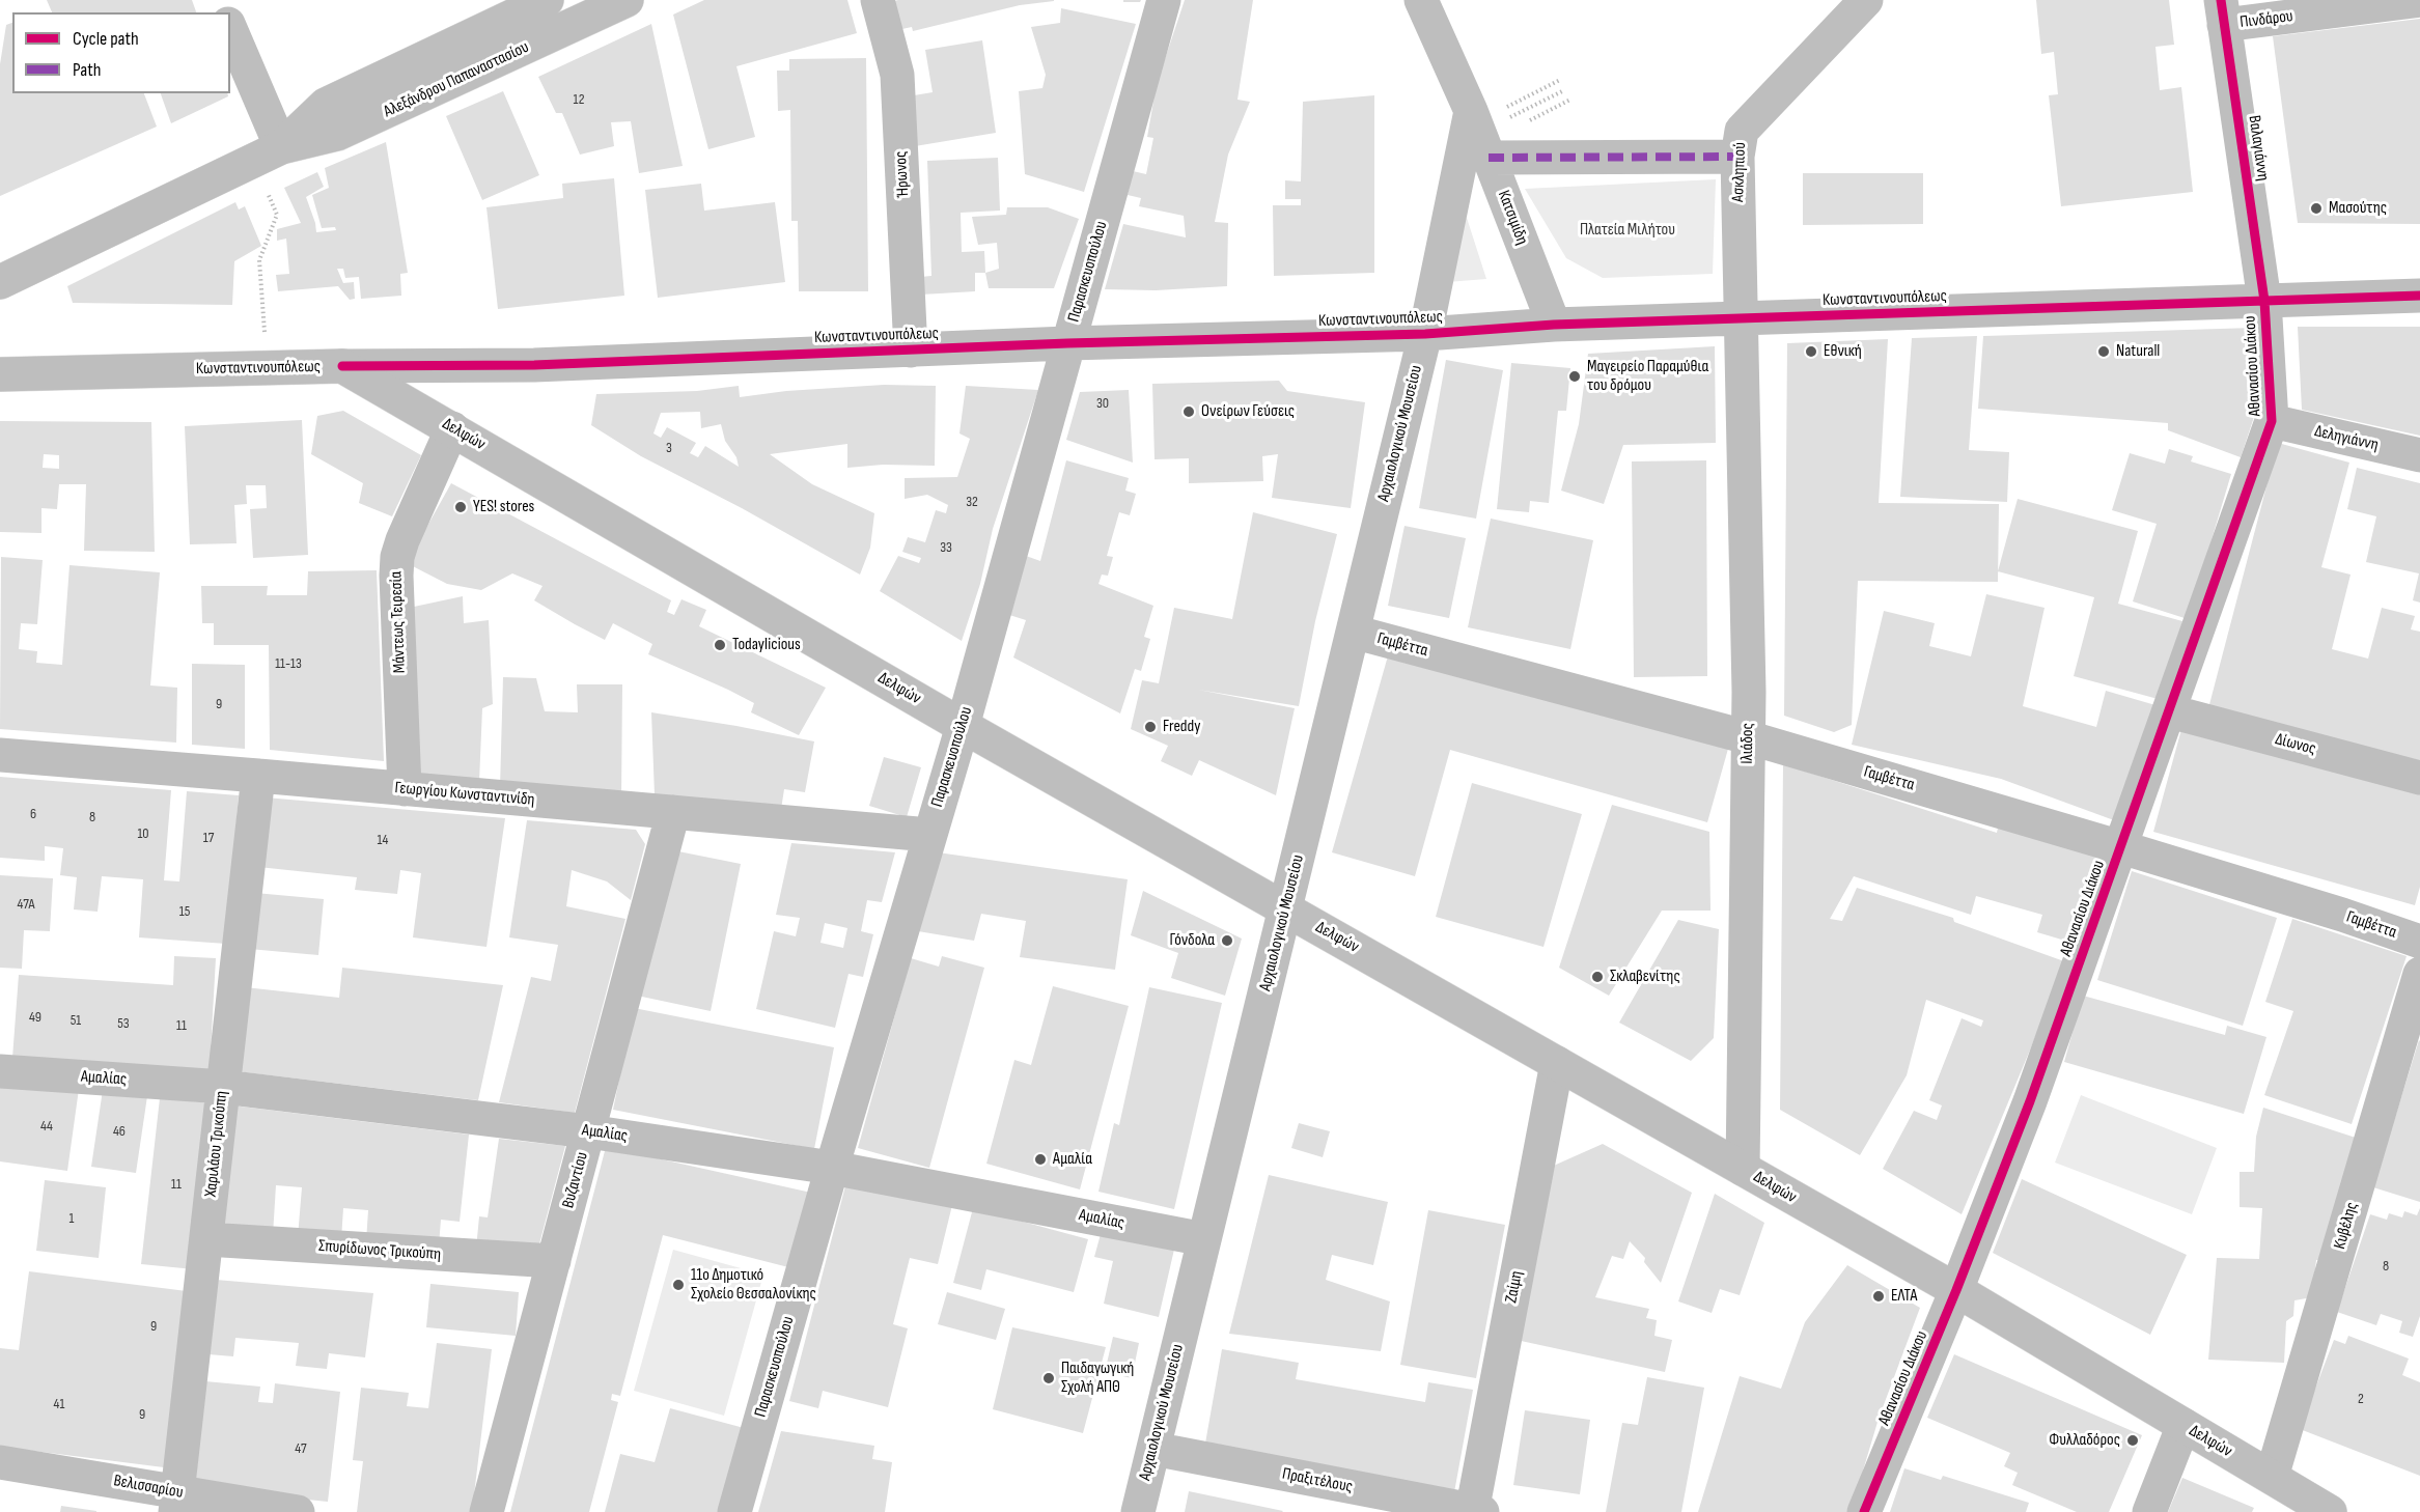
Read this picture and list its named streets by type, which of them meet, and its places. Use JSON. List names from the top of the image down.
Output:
{
  "streets": {
    "street": [
      "Πινδάρου",
      "Αλεξάνδρου Παπαναστασίου",
      "Βαλαγιάννη",
      "Ασκληπιού",
      "Ήρωνος",
      "Κατσιμίδη",
      "Παρασκευοπούλου",
      "Κωνσταντινουπόλεως",
      "Αθανασίου Διάκου",
      "Αρχαιολογικού Μουσείου",
      "Δελφών",
      "Δεληγιάννη",
      "Μάντεως Τειρεσία",
      "Γαμβέττα",
      "Ιλιάδος",
      "Δίωνος",
      "Γεωργίου Κωνσταντινίδη",
      "Αμαλίας",
      "Χαριλάου Τρικούπη",
      "Βυζαντίου",
      "Κυβέλης",
      "Σπυρίδωνος Τρικούπη",
      "Ζαίμη",
      "Πραξιτέλους",
      "Βελισσαρίου"
    ]
  },
  "crossings": [
    ["Πινδάρου", "Βαλαγιάννη"],
    ["Βαλαγιάννη", "Κωνσταντινουπόλεως"],
    ["Βαλαγιάννη", "Αθανασίου Διάκου"],
    ["Ασκληπιού", "Κωνσταντινουπόλεως"],
    ["Ασκληπιού", "Ιλιάδος"],
    ["Ήρωνος", "Κωνσταντινουπόλεως"],
    ["Κατσιμίδη", "Κωνσταντινουπόλεως"],
    ["Παρασκευοπούλου", "Κωνσταντινουπόλεως"],
    ["Παρασκευοπούλου", "Δελφών"],
    ["Παρασκευοπούλου", "Γεωργίου Κωνσταντινίδη"],
    ["Παρασκευοπούλου", "Αμαλίας"],
    ["Κωνσταντινουπόλεως", "Αθανασίου Διάκου"],
    ["Κωνσταντινουπόλεως", "Αρχαιολογικού Μουσείου"],
    ["Κωνσταντινουπόλεως", "Δελφών"],
    ["Κωνσταντινουπόλεως", "Ιλιάδος"],
    ["Αθανασίου Διάκου", "Δελφών"],
    ["Αθανασίου Διάκου", "Δεληγιάννη"],
    ["Αθανασίου Διάκου", "Γαμβέττα"],
    ["Αθανασίου Διάκου", "Δίωνος"],
    ["Αρχαιολογικού Μουσείου", "Δελφών"],
    ["Αρχαιολογικού Μουσείου", "Γαμβέττα"],
    ["Αρχαιολογικού Μουσείου", "Αμαλίας"],
    ["Αρχαιολογικού Μουσείου", "Πραξιτέλους"],
    ["Δελφών", "Μάντεως Τειρεσία"],
    ["Δελφών", "Ιλιάδος"],
    ["Δελφών", "Κυβέλης"],
    ["Δελφών", "Ζαίμη"],
    ["Μάντεως Τειρεσία", "Γεωργίου Κωνσταντινίδη"],
    ["Γαμβέττα", "Ιλιάδος"],
    ["Γεωργίου Κωνσταντινίδη", "Χαριλάου Τρικούπη"],
    ["Γεωργίου Κωνσταντινίδη", "Βυζαντίου"],
    ["Αμαλίας", "Χαριλάου Τρικούπη"],
    ["Αμαλίας", "Βυζαντίου"],
    ["Χαριλάου Τρικούπη", "Σπυρίδωνος Τρικούπη"],
    ["Χαριλάου Τρικούπη", "Βελισσαρίου"],
    ["Βυζαντίου", "Σπυρίδωνος Τρικούπη"],
    ["Ζαίμη", "Πραξιτέλους"]
  ],
  "parks": ["Πλατεία Μιλήτου"],
  "places": [
    "Μασούτης",
    "Εθνική",
    "Naturall",
    "Μαγειρείο Παραμύθια του δρόμου",
    "Ονείρων Γεύσεις",
    "YES! stores",
    "Todaylicious",
    "Freddy",
    "Γόνδολα",
    "Σκλαβενίτης",
    "Αμαλία",
    "11ο Δημοτικό Σχολείο Θεσσαλονίκης",
    "ΕΛΤΑ",
    "Παιδαγωγική Σχολή ΑΠΘ",
    "Φυλλαδόρος"
  ],
  "house_numbers": [
    "12",
    "30",
    "3",
    "32",
    "33",
    "11-13",
    "9",
    "6",
    "8",
    "10",
    "17",
    "14",
    "47Α",
    "15",
    "49",
    "51",
    "53",
    "11",
    "44",
    "46",
    "11",
    "1",
    "8",
    "9",
    "2",
    "41",
    "9",
    "47"
  ],
  "legend": ["Cycle path", "Path"]
}
